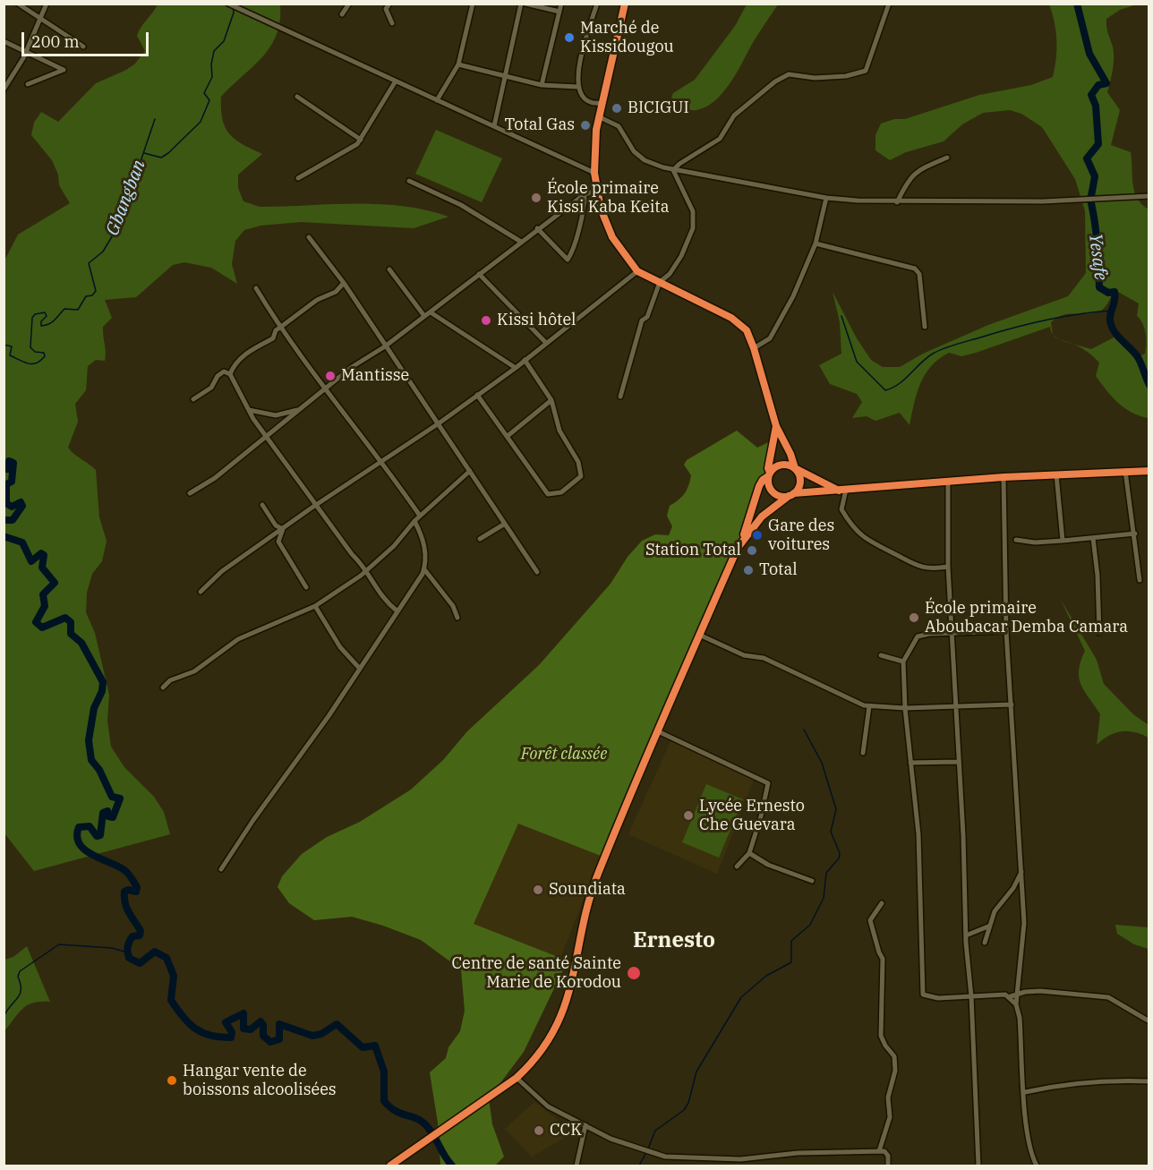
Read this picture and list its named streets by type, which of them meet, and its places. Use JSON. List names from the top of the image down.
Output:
{
  "districts": ["Ernesto"],
  "water": ["Gbangban", "Yesafe"],
  "parks": ["Forêt classée"],
  "places": [
    "Marché de Kissidougou",
    "BICIGUI",
    "Total Gas",
    "École primaire Kissi Kaba Keita",
    "Kissi hôtel",
    "Mantisse",
    "Gare des voitures",
    "Station Total",
    "Total",
    "École primaire Aboubacar Demba Camara",
    "Lycée Ernesto Che Guevara",
    "Soundiata",
    "Centre de santé Sainte Marie de Korodou",
    "Hangar vente de boissons alcoolisées",
    "CCK"
  ],
  "scale_bar": "200 m"
}
